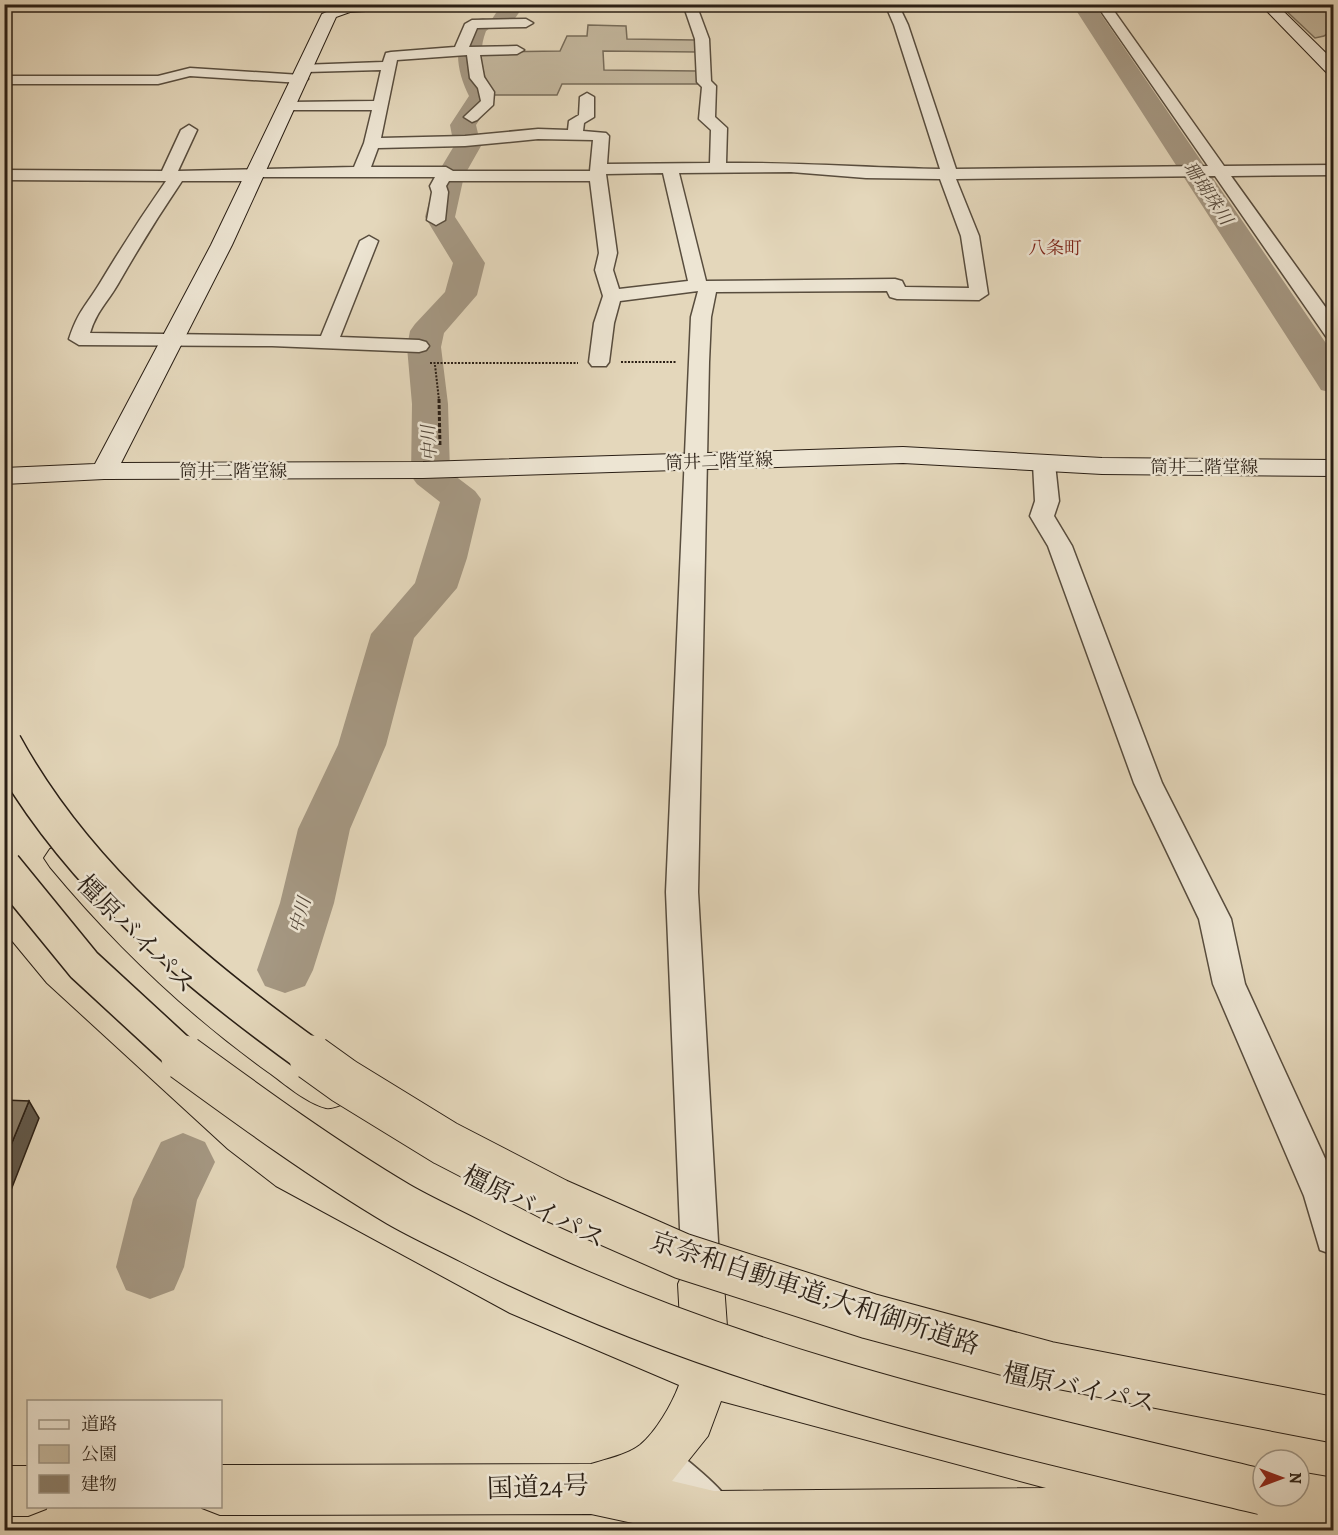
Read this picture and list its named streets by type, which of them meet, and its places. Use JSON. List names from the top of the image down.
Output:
{
  "streets": {
    "highway": ["橿原バイパス", "京奈和自動車道;大和御所道路", "国道24号"],
    "main road": ["筒井二階堂線"]
  },
  "crossings": [
    ["橿原バイパス", "国道24号"]
  ],
  "districts": ["八条町"],
  "water": ["珊瑚珠川", "中川"],
  "legend": ["道路", "公園", "建物"],
  "north": "right"
}
